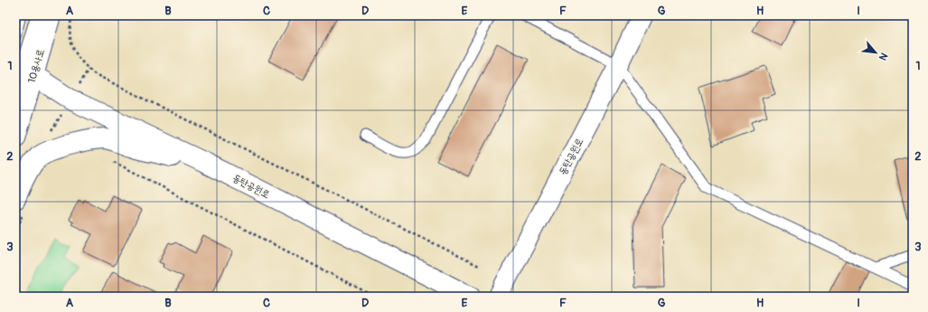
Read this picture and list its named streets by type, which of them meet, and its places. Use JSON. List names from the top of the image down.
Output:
{
  "streets": {
    "street": ["10용사로", "동탄공원로"]
  },
  "crossings": [
    ["10용사로", "동탄공원로"]
  ],
  "north": "bottom right",
  "grid": {
    "columns": [
      "A",
      "B",
      "C",
      "D",
      "E",
      "F",
      "G",
      "H",
      "I"
    ],
    "rows": ["1", "2", "3"]
  }
}
